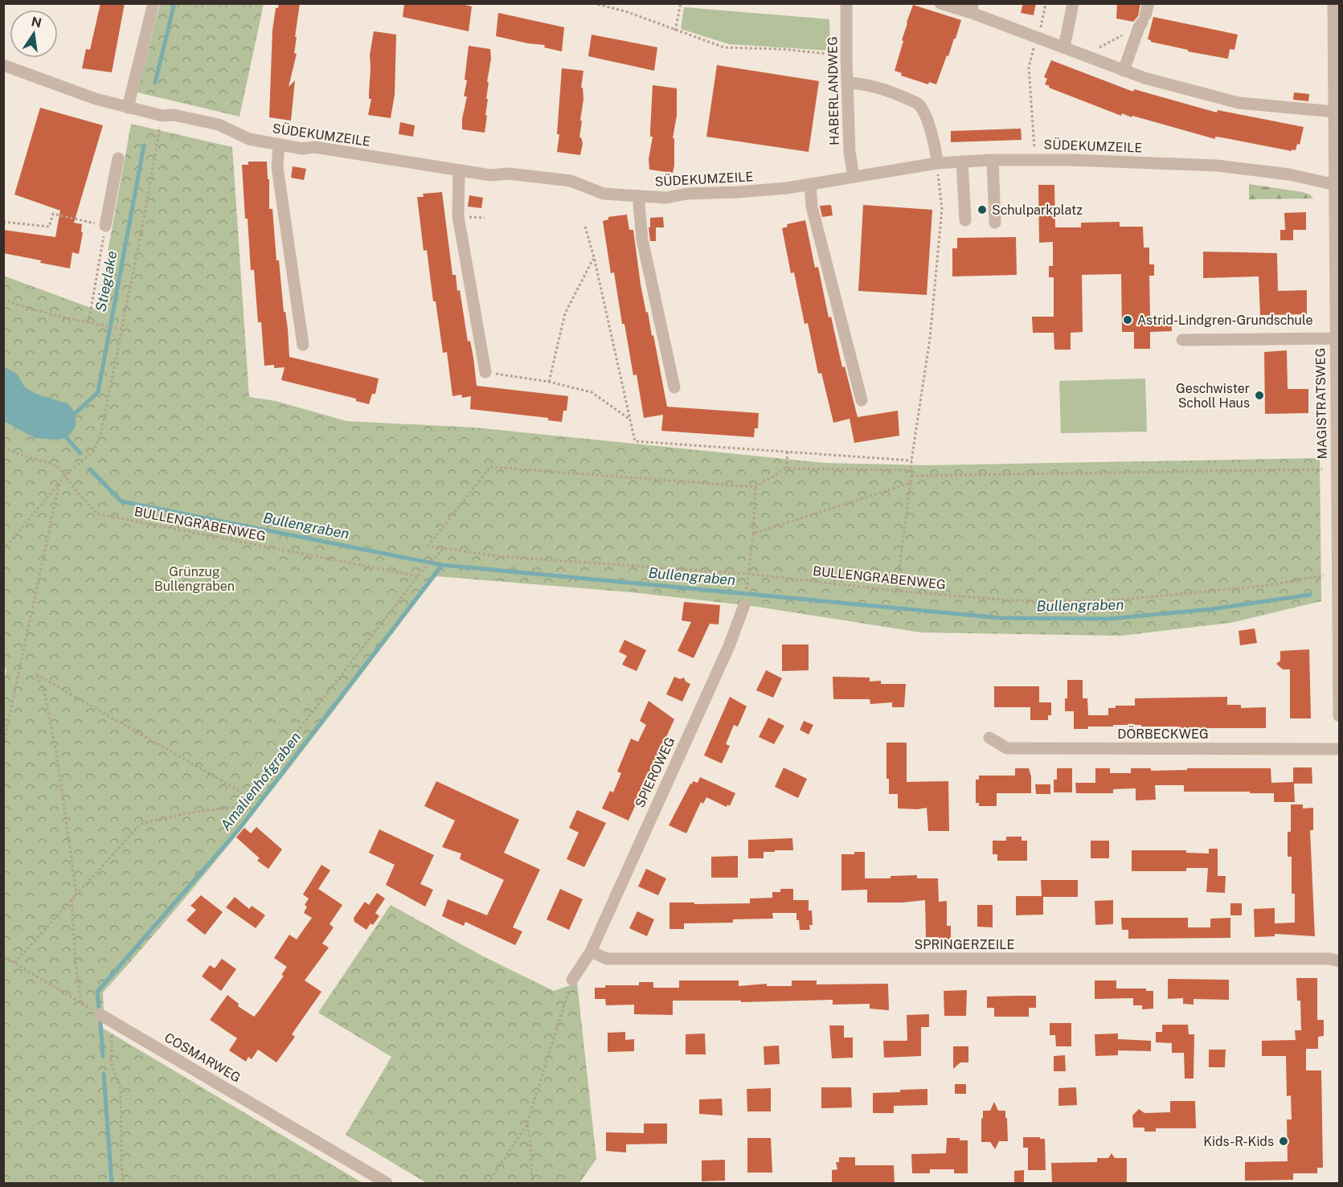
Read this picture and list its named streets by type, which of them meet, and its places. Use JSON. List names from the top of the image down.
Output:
{
  "streets": {
    "street": [
      "HABERLANDWEG",
      "SÜDEKUMZEILE",
      "MAGISTRATSWEG",
      "DÖRBECKWEG",
      "SPIEROWEG",
      "SPRINGERZEILE",
      "COSMARWEG"
    ],
    "path": ["BULLENGRABENWEG"]
  },
  "crossings": [
    ["HABERLANDWEG", "SÜDEKUMZEILE"],
    ["SÜDEKUMZEILE", "MAGISTRATSWEG"],
    ["SPIEROWEG", "SPRINGERZEILE"]
  ],
  "water": ["Stieglake", "Bullengraben", "Amalienhofgraben"],
  "parks": ["Grünzug Bullengraben"],
  "places": [
    "Schulparkplatz",
    "Astrid-Lindgren-Grundschule",
    "Geschwister Scholl Haus",
    "Kids-R-Kids"
  ],
  "north": "top"
}
